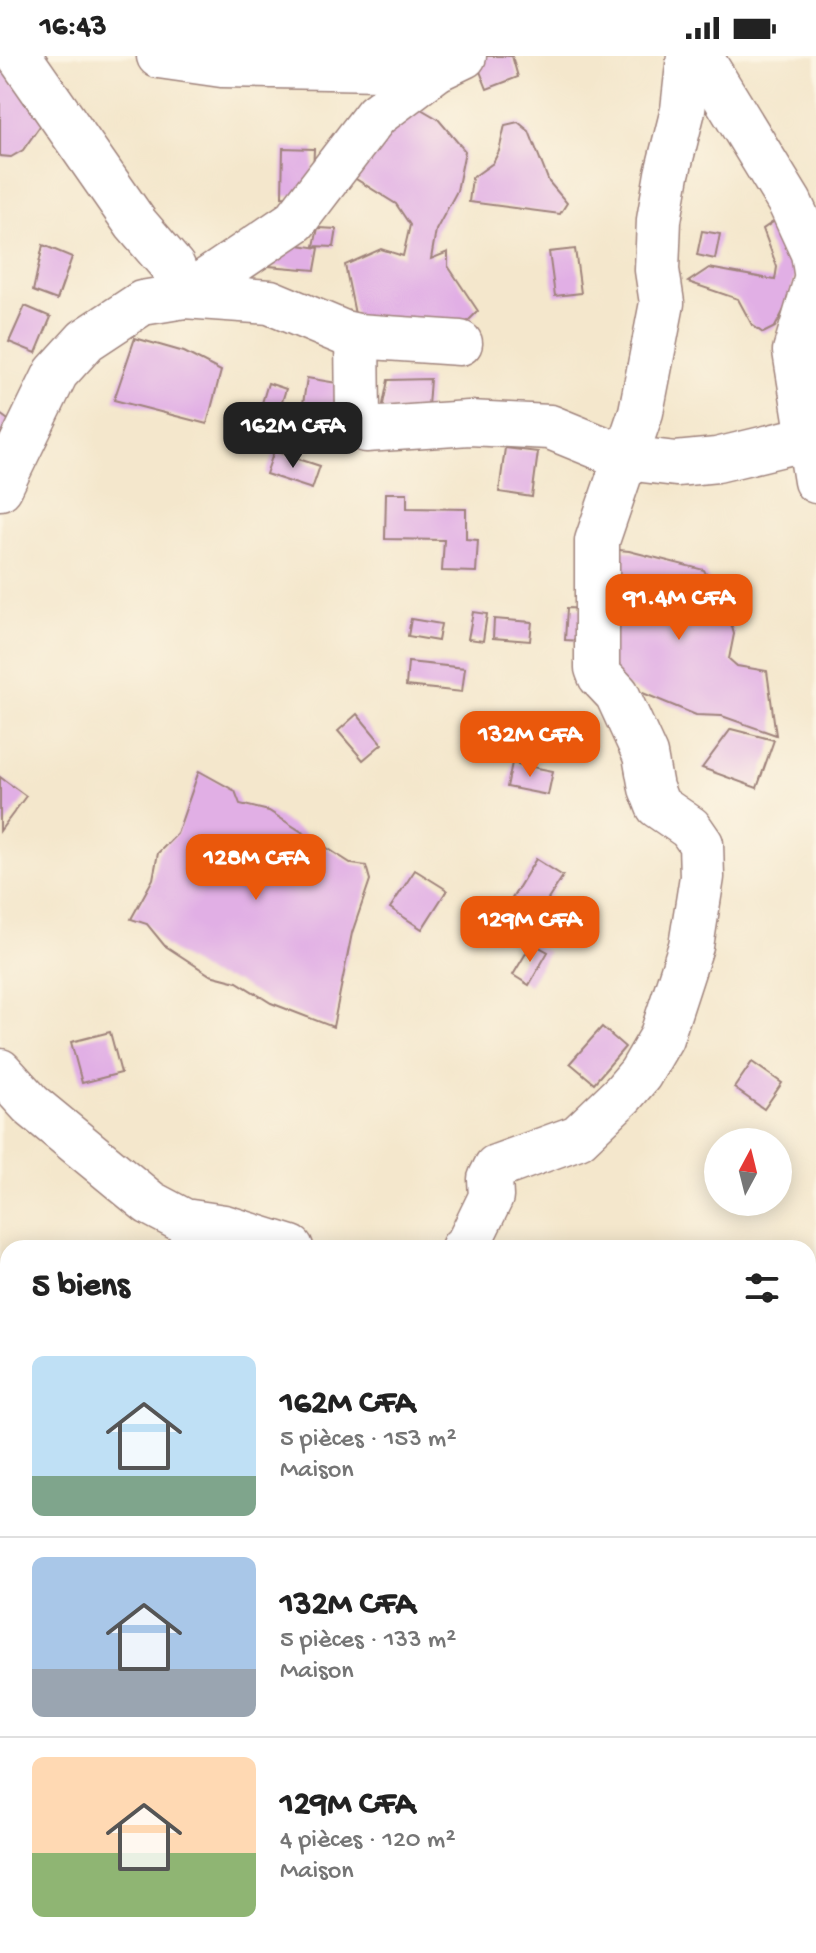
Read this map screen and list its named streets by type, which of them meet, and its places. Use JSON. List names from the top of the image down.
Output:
{
  "north": "top",
  "page": {
    "status": "16:43",
    "price": [
      "162M CFA",
      "91.4M CFA",
      "132M CFA",
      "128M CFA",
      "129M CFA"
    ],
    "heading": "5 biens",
    "list": [
      {
        "name": "162M CFA",
        "note": "5 pièces · 153 m² · Maison"
      },
      {
        "name": "132M CFA",
        "note": "5 pièces · 133 m² · Maison"
      },
      {
        "name": "129M CFA",
        "note": "4 pièces · 120 m² · Maison"
      }
    ]
  }
}
